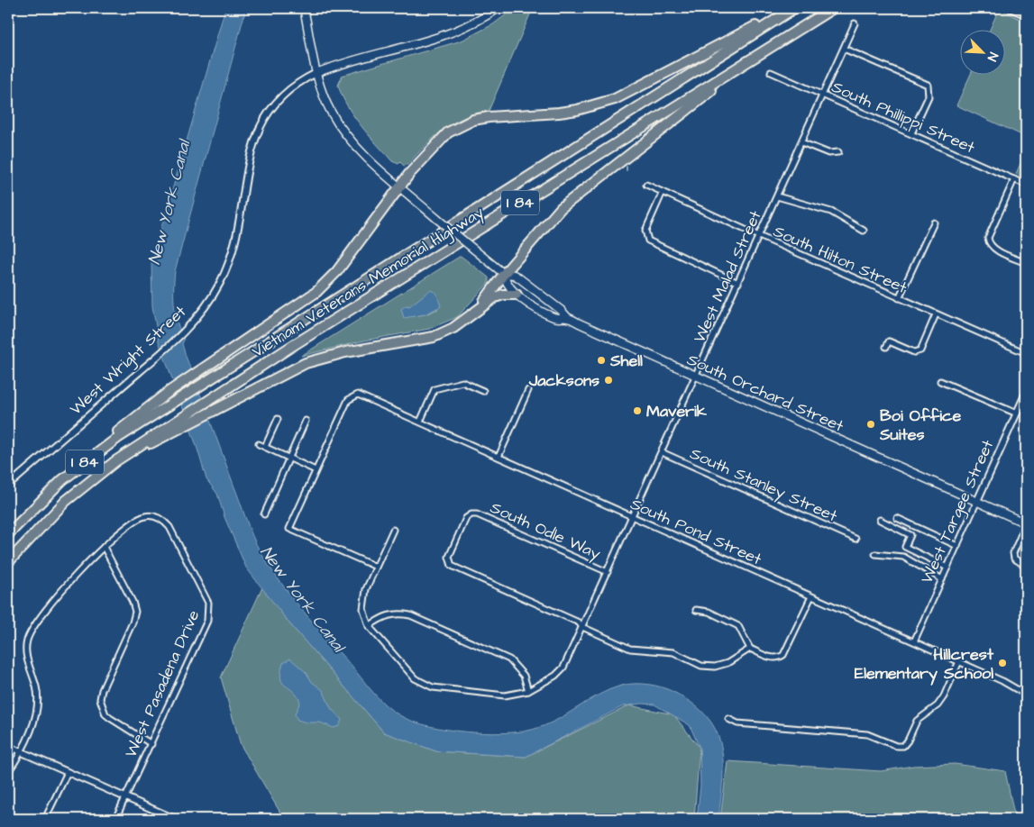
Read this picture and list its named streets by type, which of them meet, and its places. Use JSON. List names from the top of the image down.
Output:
{
  "streets": {
    "highway": ["I 84", "Vietnam Veterans Memorial Highway"],
    "main road": ["South Orchard Street"],
    "street": [
      "South Phillippi Street",
      "South Hilton Street",
      "West Malad Street",
      "West Wright Street",
      "South Stanley Street",
      "West Targee Street",
      "South Odle Way",
      "South Pond Street",
      "West Pasadena Drive"
    ]
  },
  "crossings": [
    ["South Phillippi Street", "West Malad Street"],
    ["I 84", "Vietnam Veterans Memorial Highway"],
    ["South Hilton Street", "West Malad Street"],
    ["West Malad Street", "South Orchard Street"],
    ["West Malad Street", "South Stanley Street"],
    ["West Malad Street", "South Odle Way"],
    ["West Malad Street", "South Pond Street"],
    ["West Wright Street", "South Orchard Street"],
    ["South Orchard Street", "West Targee Street"],
    ["West Targee Street", "South Pond Street"]
  ],
  "water": ["New York Canal"],
  "places": [
    "Shell",
    "Jacksons",
    "Maverik",
    "Boi Office Suites",
    "Hillcrest Elementary School"
  ],
  "north": "bottom right"
}
